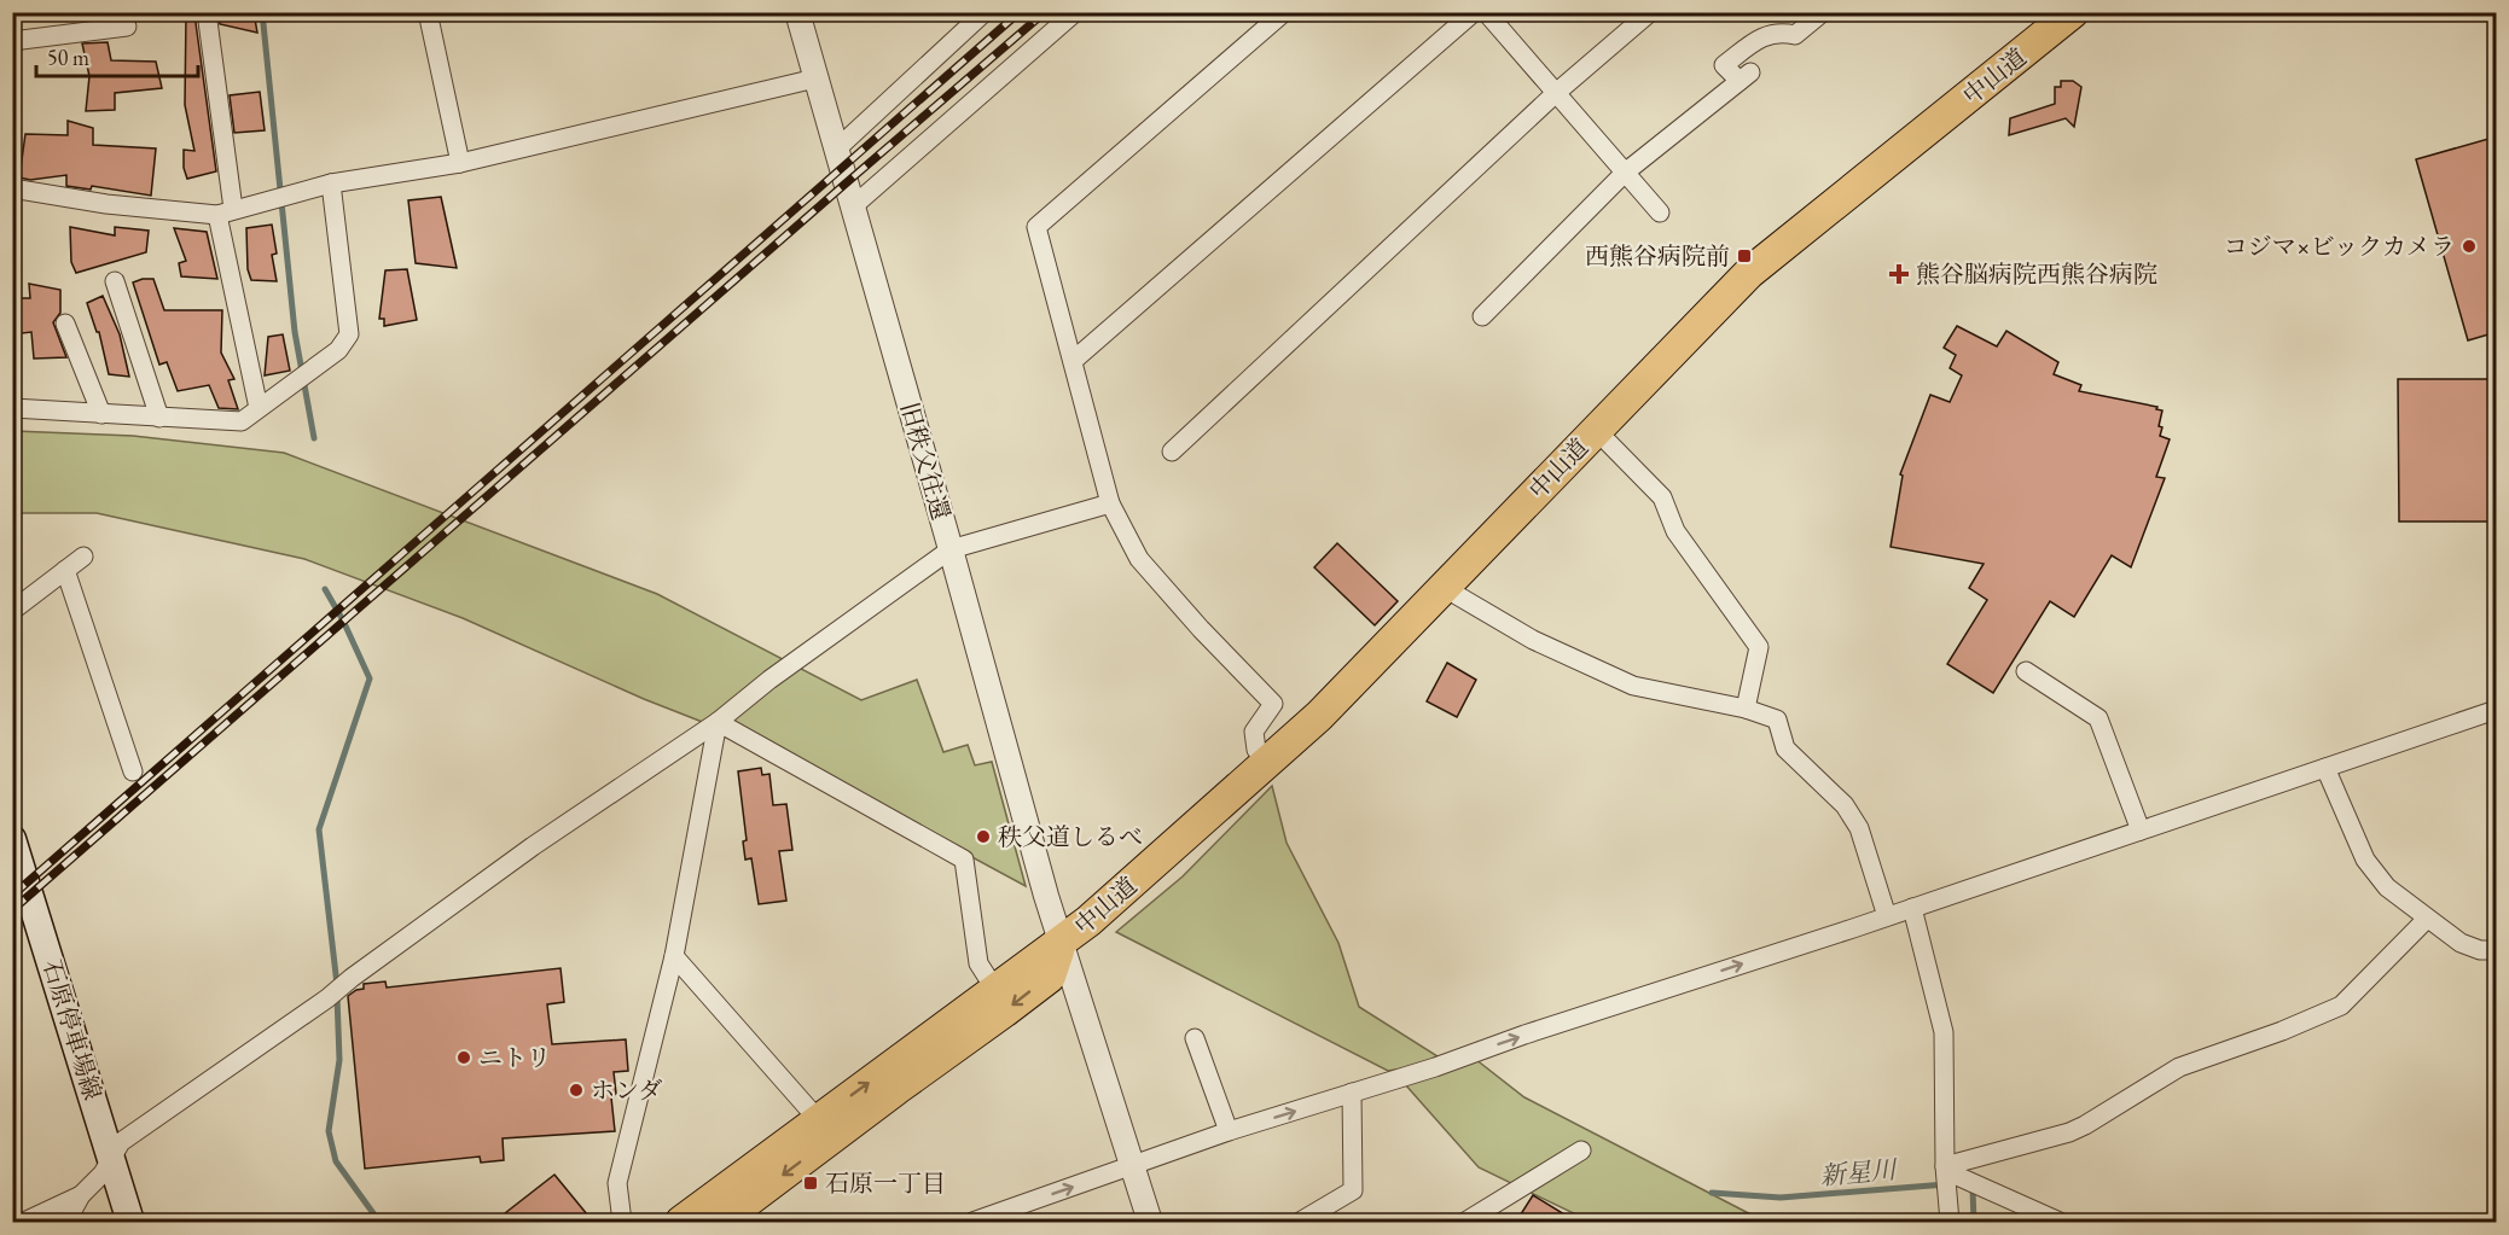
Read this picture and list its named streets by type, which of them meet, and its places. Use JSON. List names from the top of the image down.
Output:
{
  "streets": {
    "highway": ["中山道"],
    "main road": ["石原停車場線"],
    "street": ["旧秩父往還"]
  },
  "crossings": [
    ["中山道", "旧秩父往還"]
  ],
  "water": ["新星川"],
  "places": {
    "other": [
      "コジマ×ビックカメラ",
      "秩父道しるべ",
      "ニトリ",
      "ホンダ"
    ],
    "transit": ["西熊谷病院前", "石原一丁目"],
    "health": ["熊谷脳病院西熊谷病院"]
  },
  "scale_bar": "50 m"
}
